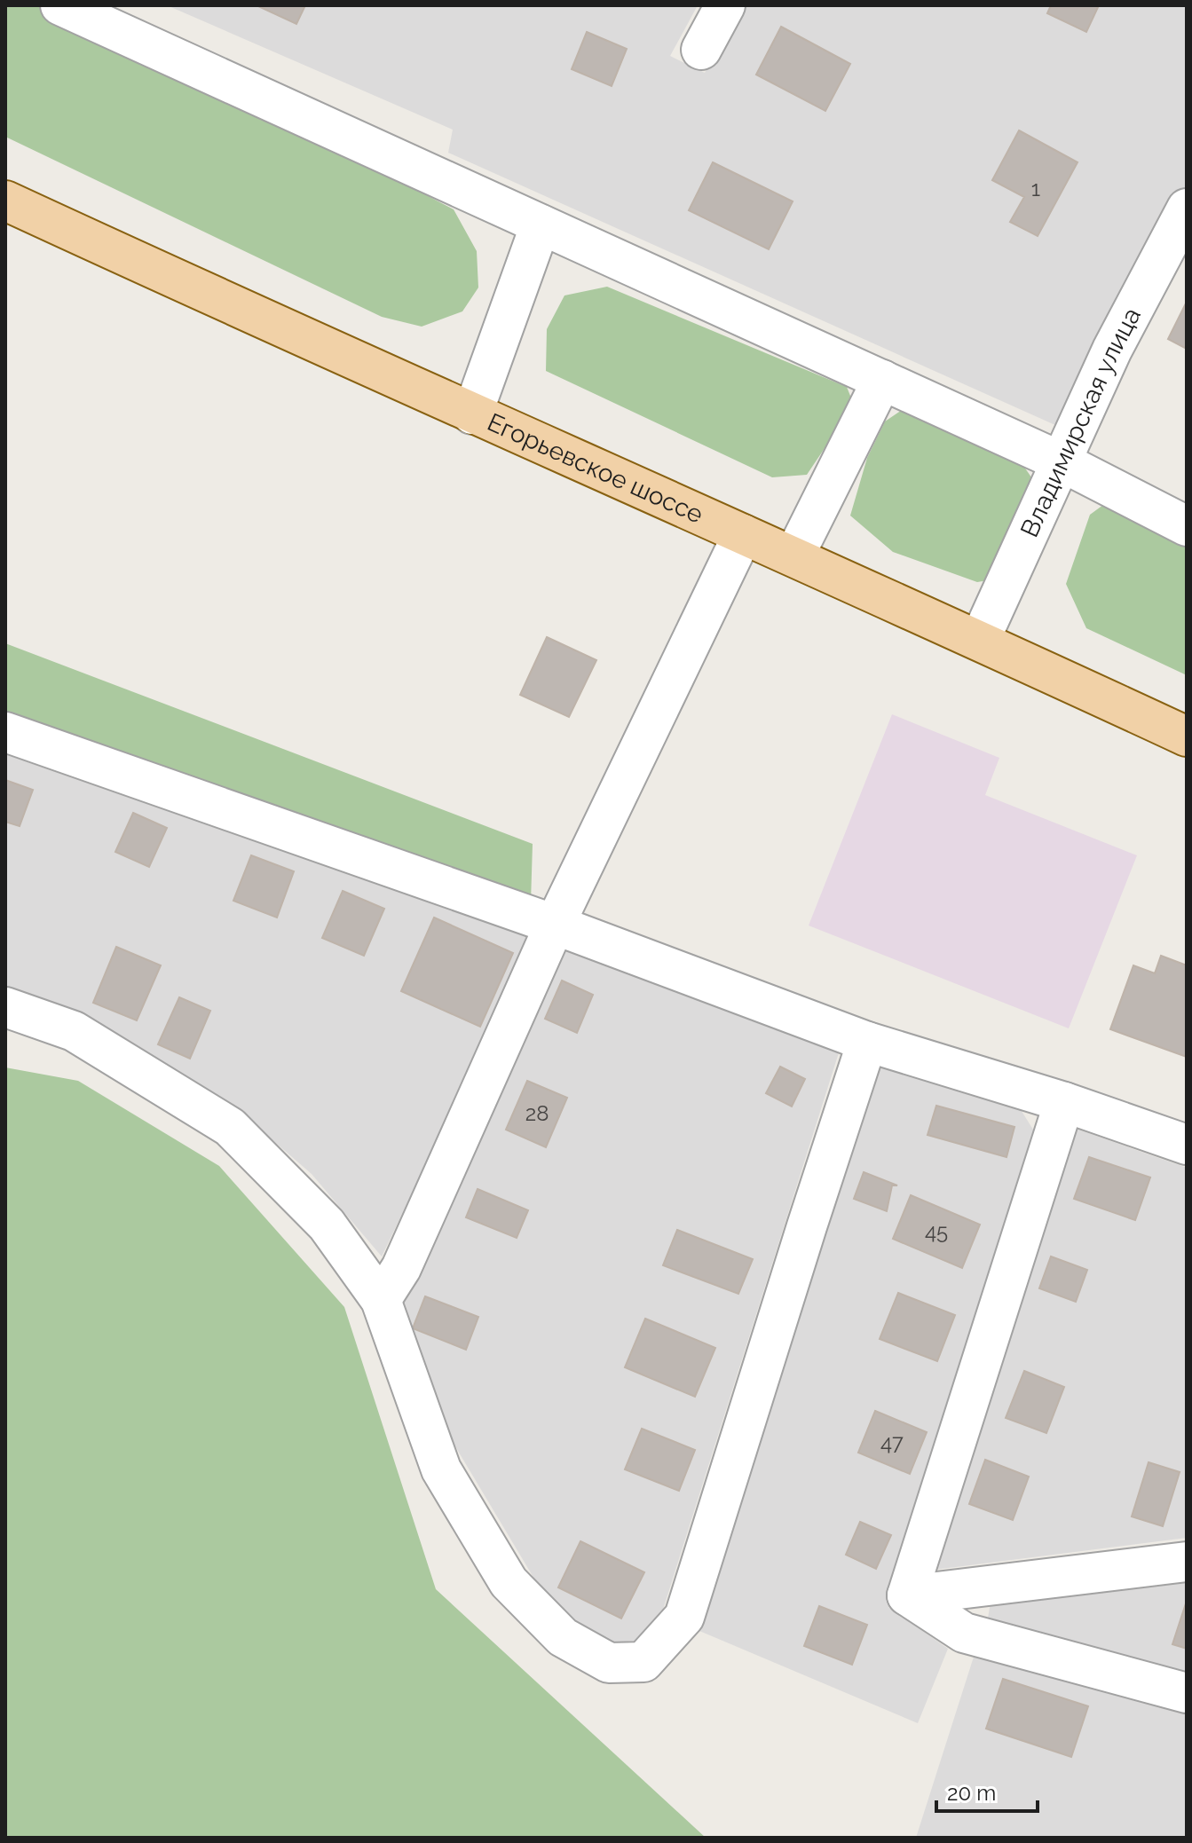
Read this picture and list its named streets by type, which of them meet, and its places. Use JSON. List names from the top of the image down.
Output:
{
  "streets": {
    "main road": ["Егорьевское шоссе"],
    "street": ["Владимирская улица"]
  },
  "crossings": [
    ["Владимирская улица", "Егорьевское шоссе"]
  ],
  "house_numbers": [
    "1",
    "28",
    "45",
    "47"
  ],
  "scale_bar": "20 m"
}
